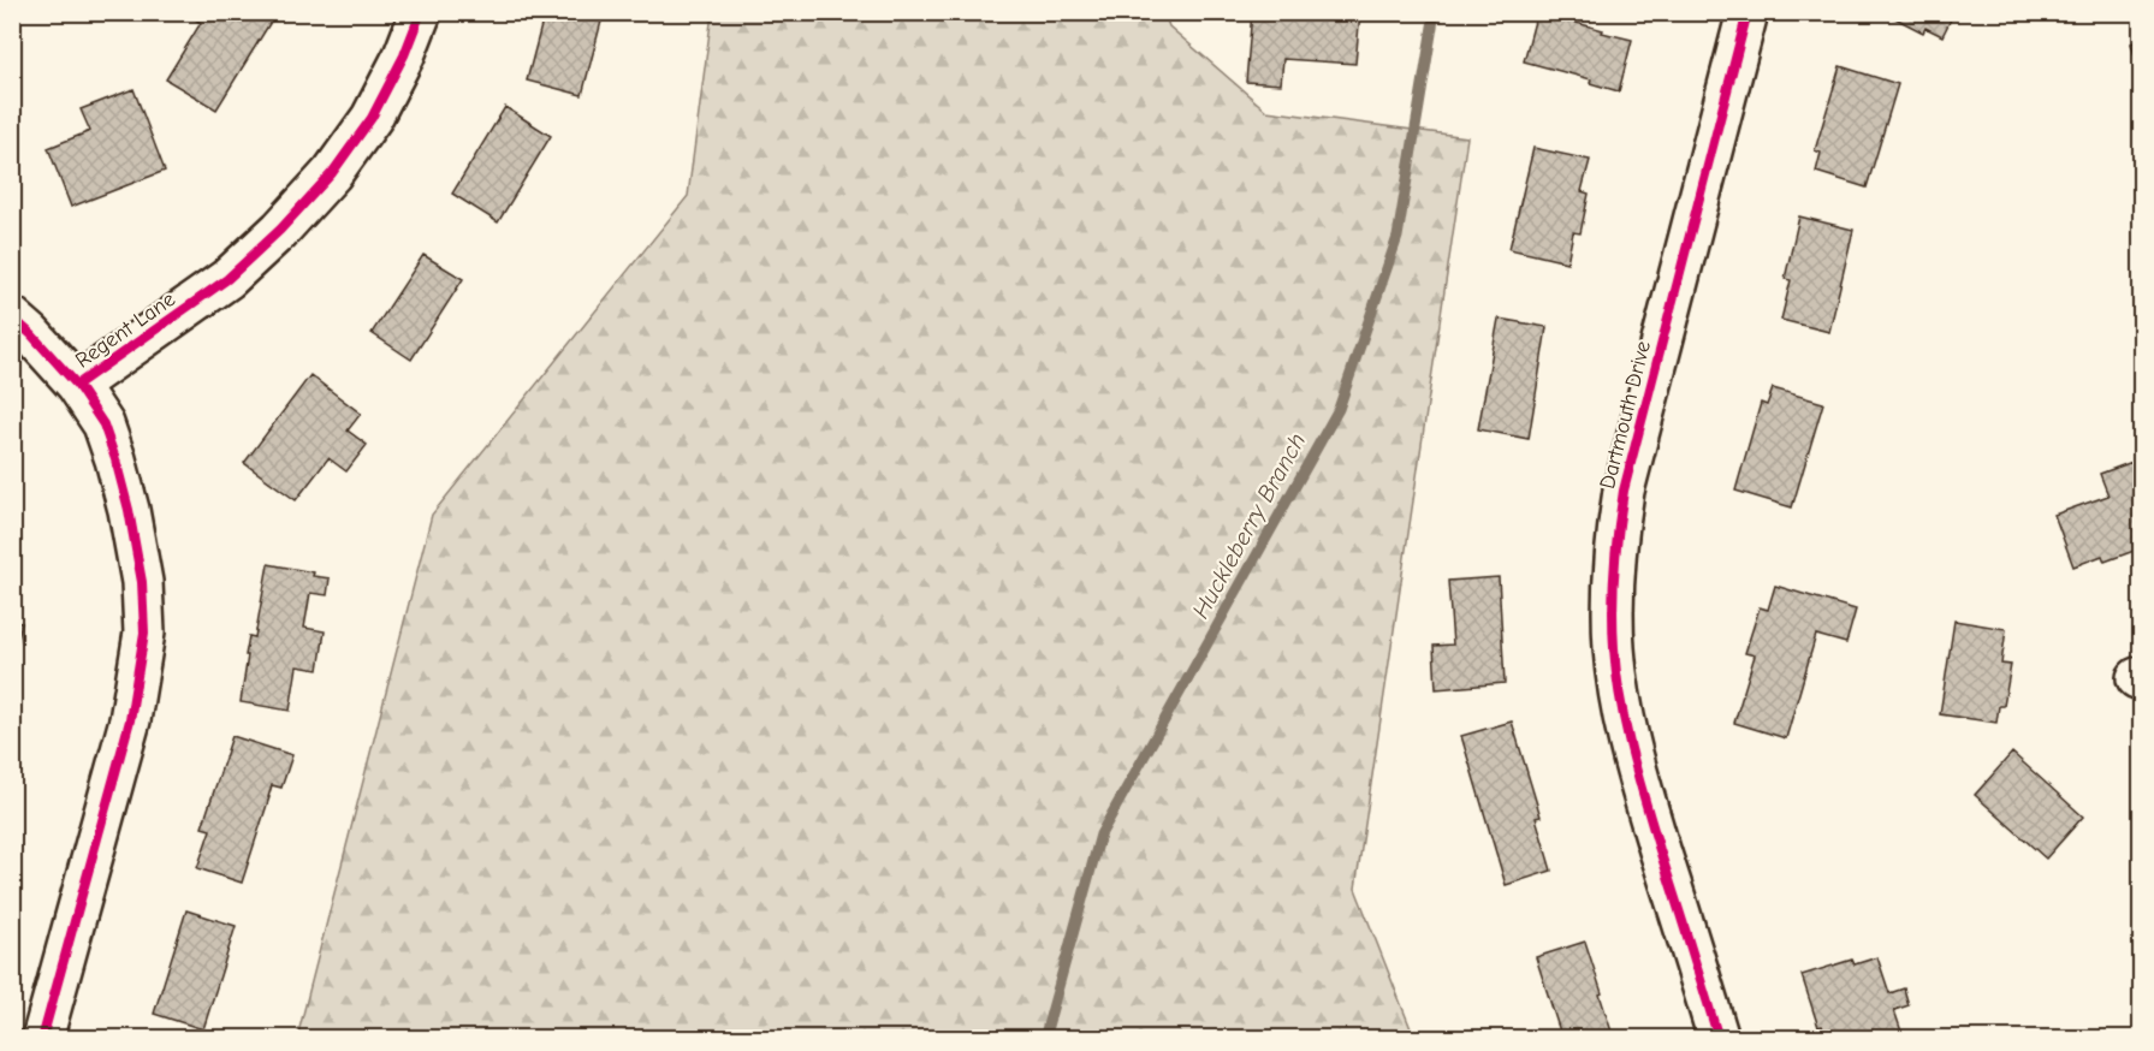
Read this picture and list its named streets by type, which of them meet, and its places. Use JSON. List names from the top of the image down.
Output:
{
  "streets": {
    "street": ["Regent Lane", "Dartmouth Drive"]
  },
  "water": ["Huckleberry Branch"]
}
